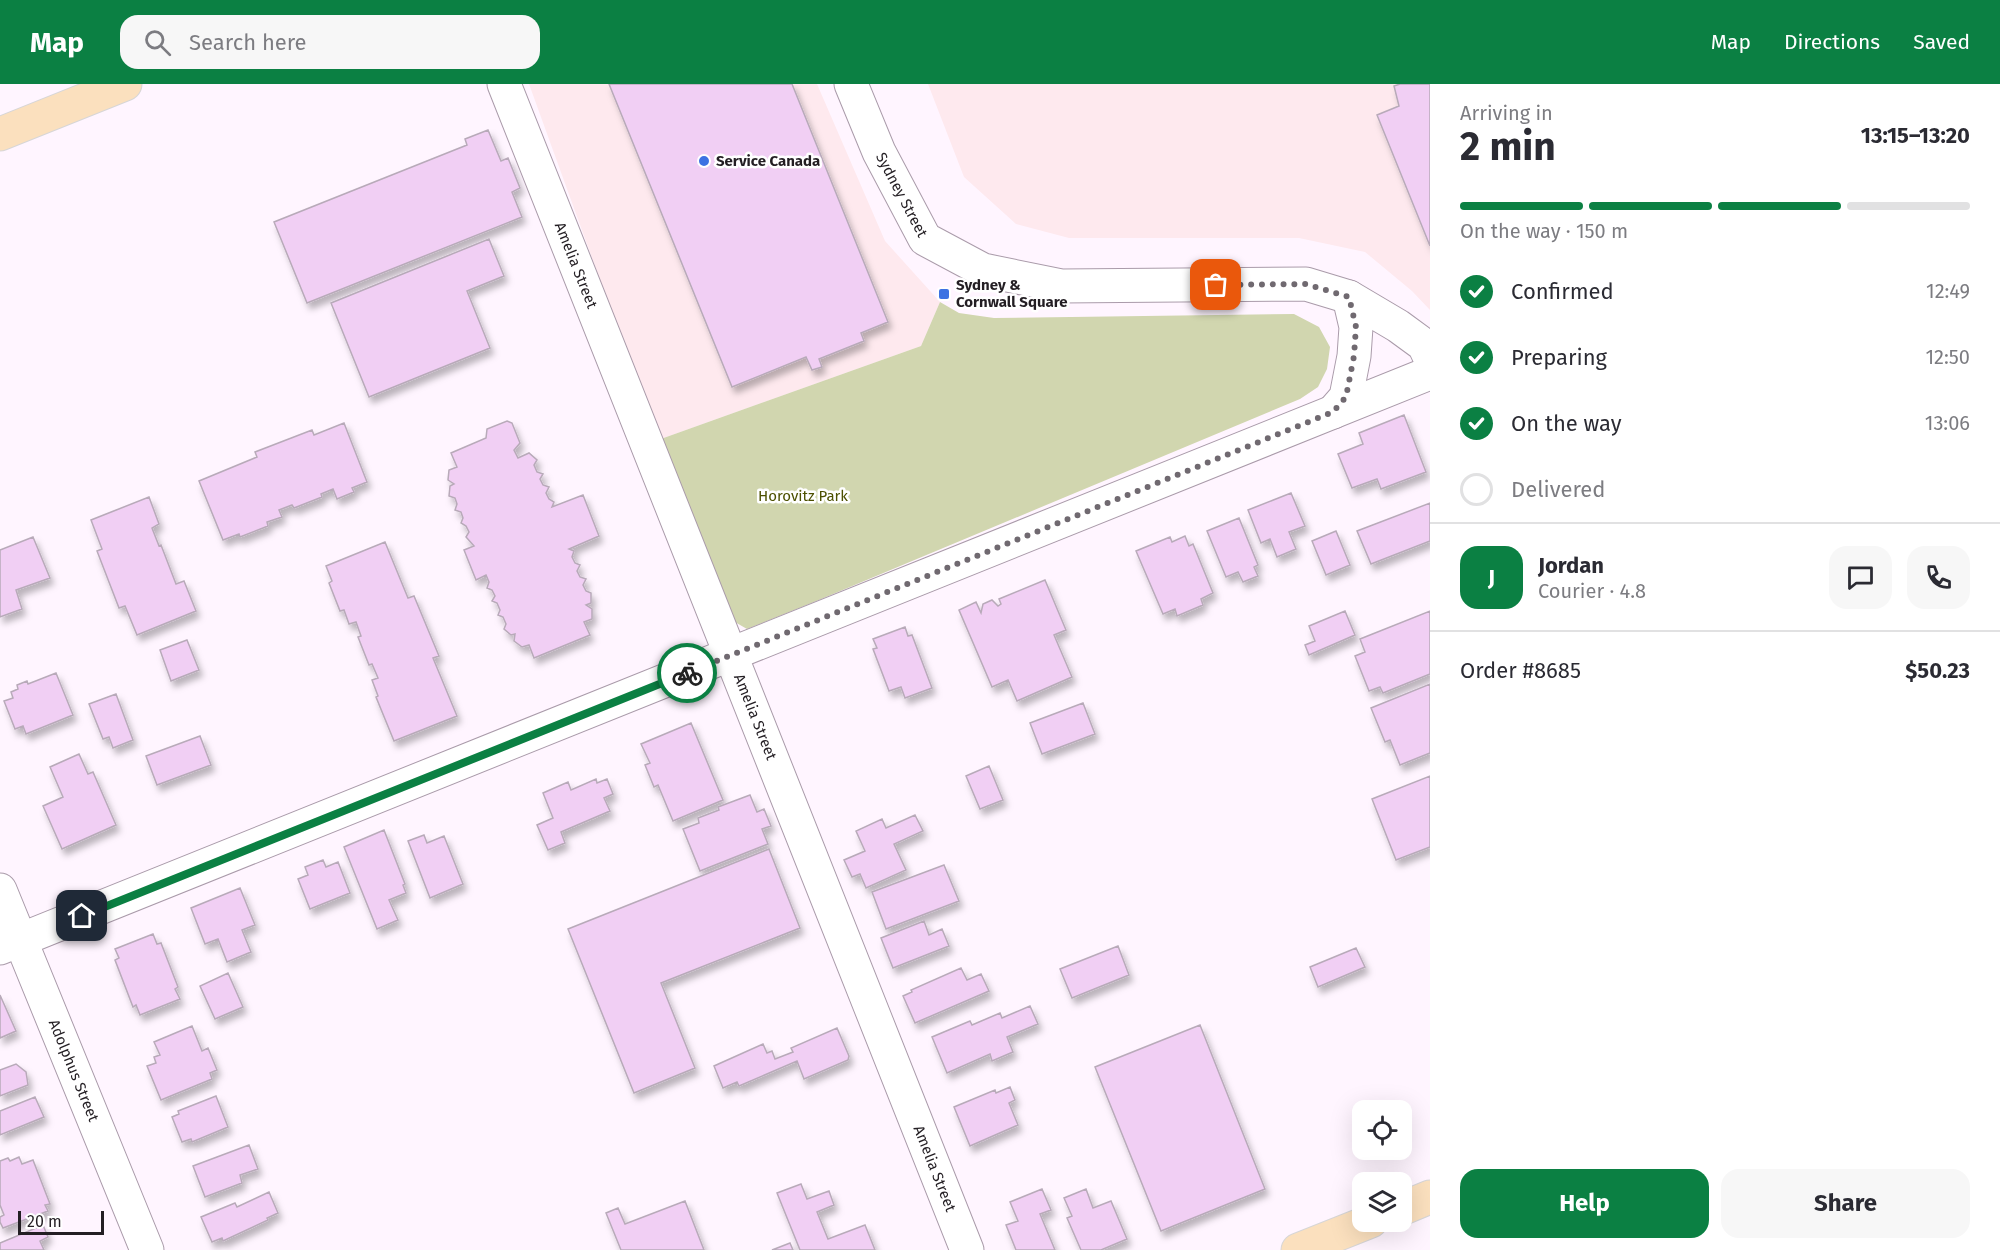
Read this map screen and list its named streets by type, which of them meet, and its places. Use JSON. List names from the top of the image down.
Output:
{
  "streets": {
    "street": ["Sydney Street", "Amelia Street", "Adolphus Street"]
  },
  "parks": ["Horovitz Park"],
  "places": {
    "other": ["Service Canada"],
    "transit": ["Sydney & Cornwall Square"]
  },
  "scale_bar": "20 m",
  "page": {
    "header": "Map",
    "search": "Search here",
    "nav": ["Map", "Directions", "Saved"],
    "heading": ["2 min", "Arriving in", "13:15–13:20"],
    "panel": [
      "Jordan",
      "Courier · 4.8",
      "Order #8685",
      "$50.23"
    ],
    "bar": "On the way · 150 m",
    "list": [
      ["Confirmed", "12:49"],
      ["Preparing", "12:50"],
      ["On the way", "13:06"],
      "Delivered"
    ],
    "round": "J",
    "buttons": ["Help", "Share"],
    "scale": "20 m"
  }
}
